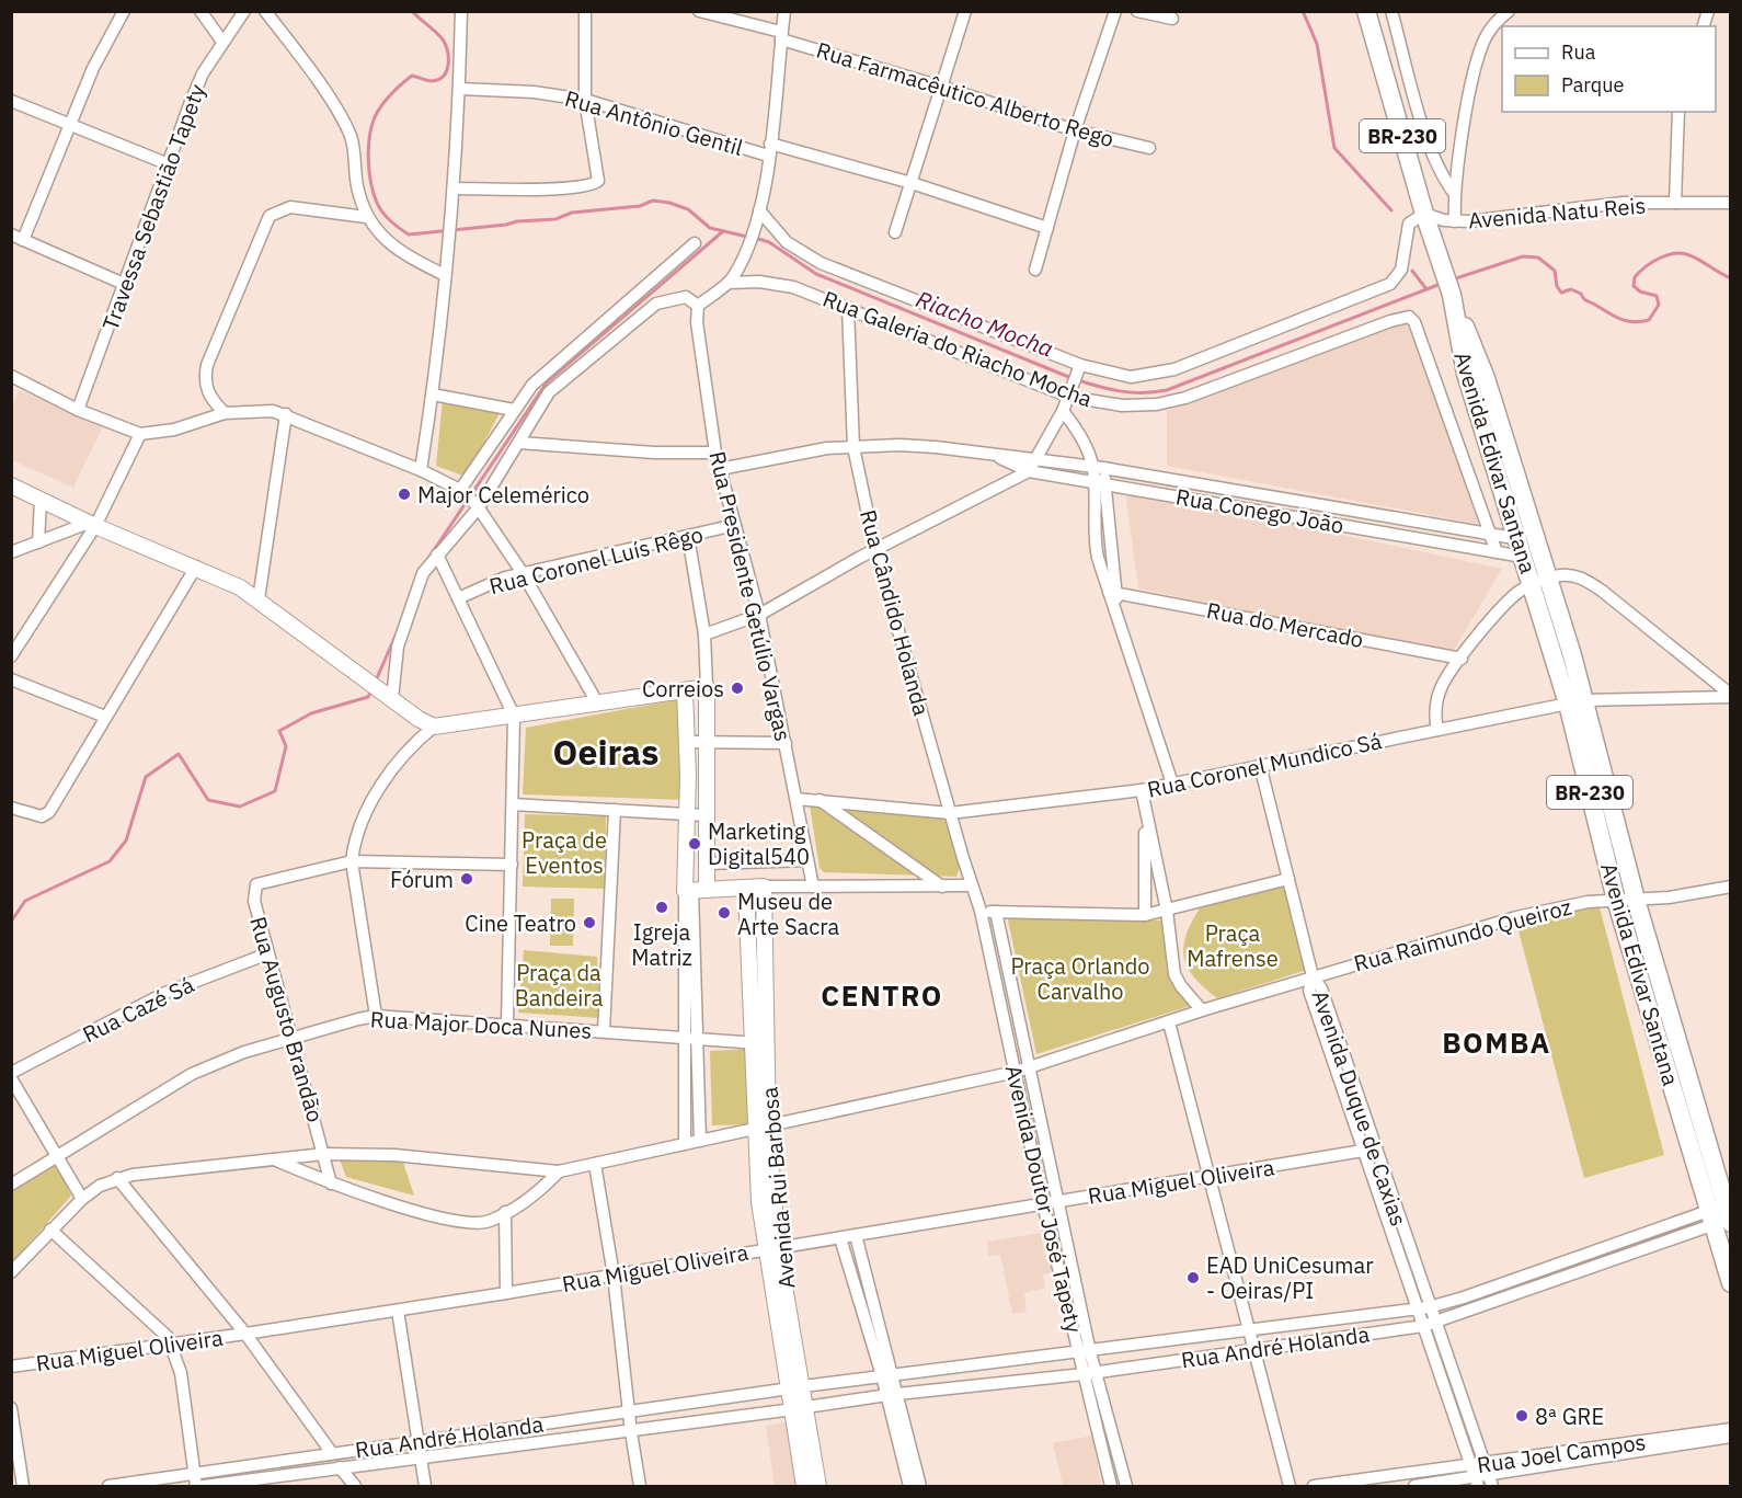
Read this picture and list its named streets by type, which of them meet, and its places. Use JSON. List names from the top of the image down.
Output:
{
  "streets": {
    "highway": ["BR-230", "Avenida Edivar Santana"],
    "main road": ["Avenida Rui Barbosa"],
    "street": [
      "Rua Farmacêutico Alberto Rego",
      "Rua Antônio Gentil",
      "Travessa Sebastião Tapety",
      "Avenida Natu Reis",
      "Rua Galeria do Riacho Mocha",
      "Rua Conego João",
      "Rua Coronel Luís Rêgo",
      "Rua Presidente Getúlio Vargas",
      "Rua Cândido Holanda",
      "Rua do Mercado",
      "Rua Coronel Mundico Sá",
      "Rua Raimundo Queiroz",
      "Rua Cazé Sá",
      "Rua Augusto Brandão",
      "Rua Major Doca Nunes",
      "Avenida Duque de Caxias",
      "Rua Miguel Oliveira",
      "Avenida Doutor José Tapety",
      "Rua André Holanda",
      "Rua Joel Campos"
    ]
  },
  "crossings": [
    ["BR-230", "Avenida Natu Reis"],
    ["BR-230", "Rua Galeria do Riacho Mocha"],
    ["BR-230", "Avenida Edivar Santana"],
    ["Avenida Natu Reis", "Rua Galeria do Riacho Mocha"],
    ["Avenida Natu Reis", "Avenida Edivar Santana"],
    ["Rua Galeria do Riacho Mocha", "Avenida Edivar Santana"],
    ["Rua Galeria do Riacho Mocha", "Rua Conego João"],
    ["Rua Galeria do Riacho Mocha", "Rua Cândido Holanda"],
    ["Avenida Edivar Santana", "Rua Conego João"],
    ["Avenida Edivar Santana", "Rua Coronel Mundico Sá"],
    ["Avenida Edivar Santana", "Rua Raimundo Queiroz"],
    ["Avenida Edivar Santana", "Rua André Holanda"],
    ["Rua Conego João", "Rua Presidente Getúlio Vargas"],
    ["Rua Conego João", "Rua Cândido Holanda"],
    ["Rua Coronel Luís Rêgo", "Rua Presidente Getúlio Vargas"],
    ["Rua Presidente Getúlio Vargas", "Rua Coronel Mundico Sá"],
    ["Rua Cândido Holanda", "Rua Coronel Mundico Sá"],
    ["Rua Cândido Holanda", "Avenida Doutor José Tapety"],
    ["Rua Raimundo Queiroz", "Avenida Duque de Caxias"],
    ["Rua Raimundo Queiroz", "Avenida Rui Barbosa"],
    ["Rua Raimundo Queiroz", "Avenida Doutor José Tapety"],
    ["Rua Cazé Sá", "Rua Augusto Brandão"],
    ["Rua Augusto Brandão", "Rua Major Doca Nunes"],
    ["Rua Major Doca Nunes", "Avenida Rui Barbosa"],
    ["Avenida Duque de Caxias", "Rua Miguel Oliveira"],
    ["Avenida Duque de Caxias", "Rua André Holanda"],
    ["Avenida Duque de Caxias", "Rua Joel Campos"],
    ["Rua Miguel Oliveira", "Avenida Rui Barbosa"],
    ["Rua Miguel Oliveira", "Avenida Doutor José Tapety"],
    ["Avenida Rui Barbosa", "Rua André Holanda"],
    ["Avenida Doutor José Tapety", "Rua André Holanda"]
  ],
  "districts": ["Oeiras", "CENTRO", "BOMBA"],
  "water": ["Riacho Mocha"],
  "parks": [
    "Praça de Eventos",
    "Praça Mafrense",
    "Praça Orlando Carvalho",
    "Praça da Bandeira"
  ],
  "places": [
    "Major Celemérico",
    "Correios",
    "Marketing Digital540",
    "Fórum",
    "Igreja Matriz",
    "Museu de Arte Sacra",
    "Cine Teatro",
    "EAD UniCesumar - Oeiras/PI",
    "8ª GRE"
  ],
  "legend": ["Rua", "Parque"]
}
